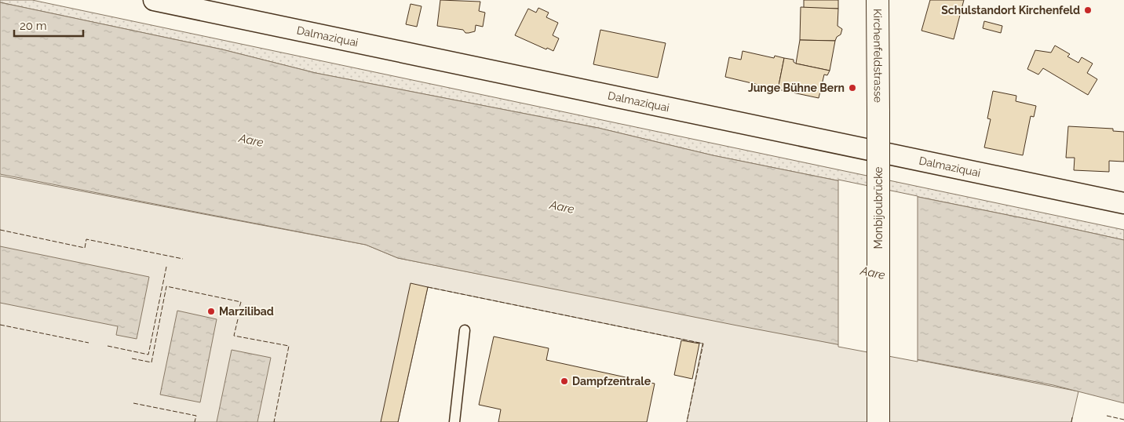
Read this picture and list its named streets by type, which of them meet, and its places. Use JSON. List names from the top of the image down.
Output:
{
  "streets": {
    "main road": ["Kirchenfeldstrasse", "Monbijoubrücke"],
    "street": ["Dalmaziquai"]
  },
  "crossings": [
    ["Kirchenfeldstrasse", "Monbijoubrücke"]
  ],
  "water": ["Aare"],
  "places": [
    "Schulstandort Kirchenfeld",
    "Junge Bühne Bern",
    "Marzilibad",
    "Dampfzentrale"
  ],
  "scale_bar": "20 m"
}
